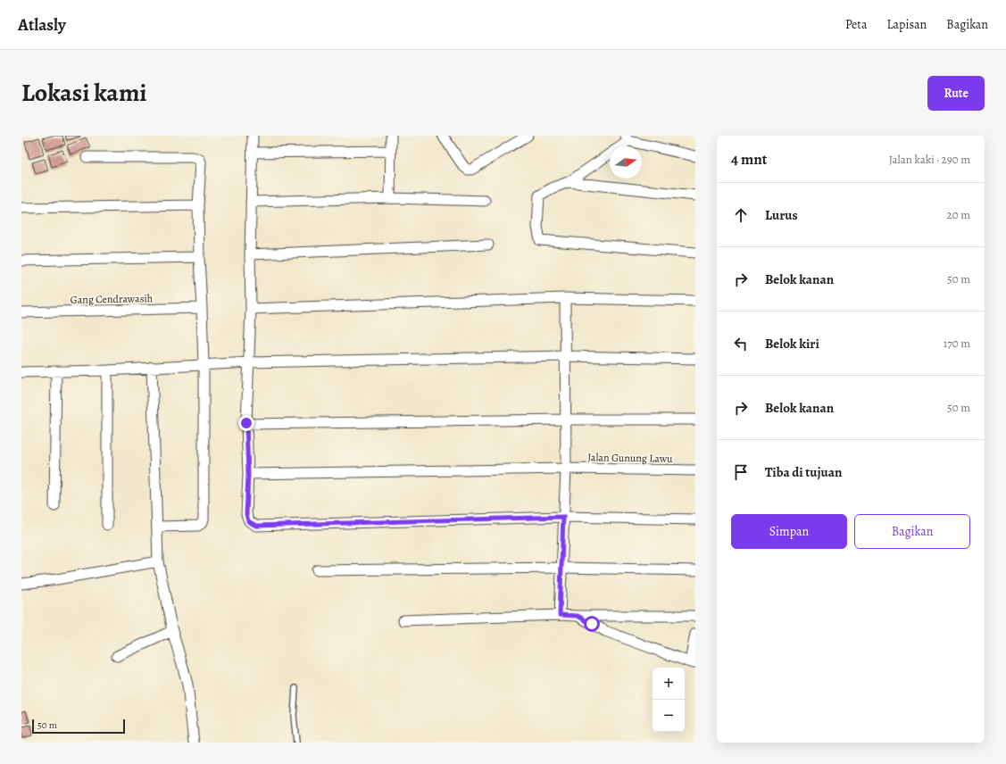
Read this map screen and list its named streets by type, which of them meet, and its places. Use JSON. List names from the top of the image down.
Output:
{
  "streets": {
    "street": ["Gang Cendrawasih", "Jalan Gunung Lawu"]
  },
  "scale_bar": "50 m",
  "north": "right",
  "page": {
    "header": "Atlasly",
    "nav": ["Peta", "Lapisan", "Bagikan"],
    "title": "Lokasi kami",
    "buttons": [
      "Rute",
      ["Simpan", "Bagikan"]
    ],
    "heading": ["4 mnt", "Jalan kaki · 290 m"],
    "list": [
      ["Lurus", "20 m"],
      ["Belok kanan", "50 m"],
      ["Belok kiri", "170 m"],
      ["Belok kanan", "50 m"],
      "Tiba di tujuan"
    ],
    "map_buttons": ["+", "−"],
    "scale": "50 m"
  }
}
